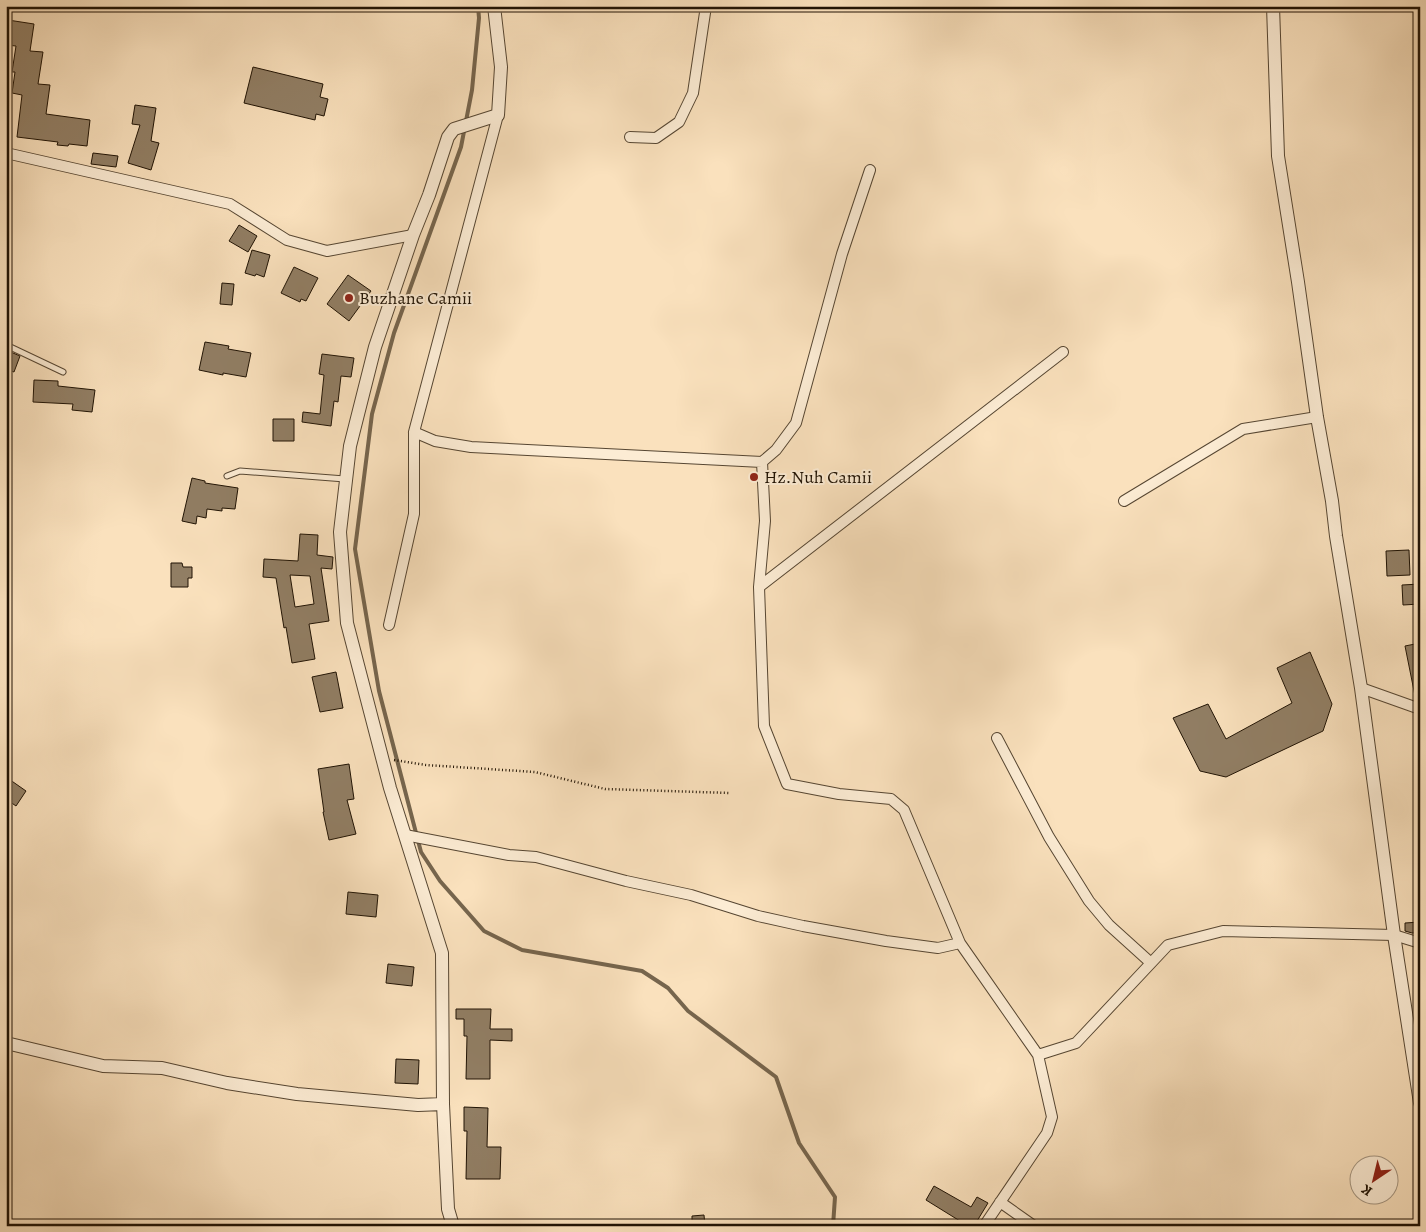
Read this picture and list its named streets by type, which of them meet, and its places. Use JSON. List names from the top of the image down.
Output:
{
  "places": ["Buzhane Camii", "Hz.Nuh Camii"],
  "north": "bottom left"
}
